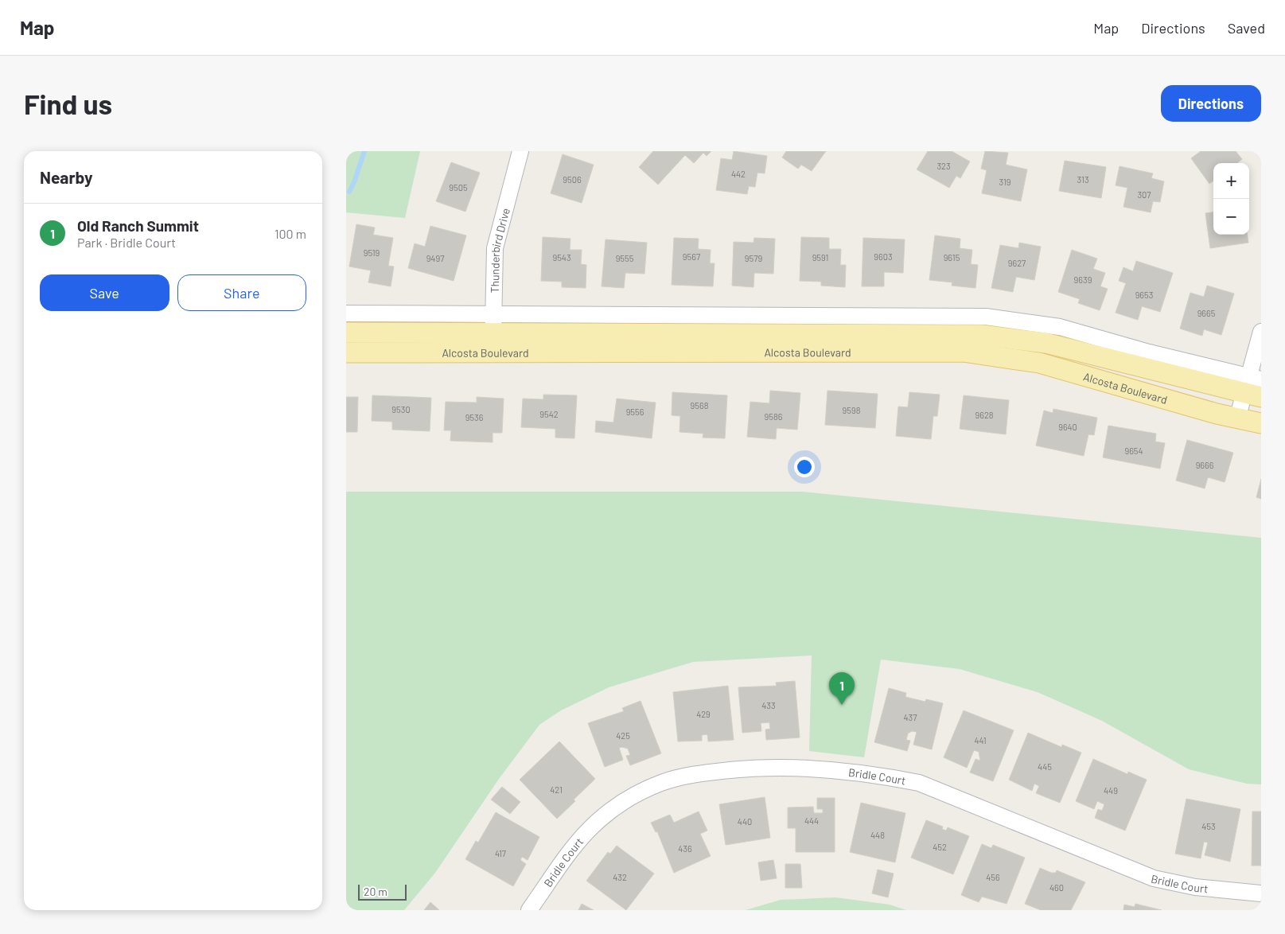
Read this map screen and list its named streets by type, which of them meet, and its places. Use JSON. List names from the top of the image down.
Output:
{
  "streets": {
    "main road": ["Alcosta Boulevard"],
    "street": ["Thunderbird Drive", "Bridle Court"]
  },
  "crossings": [
    ["Thunderbird Drive", "Alcosta Boulevard"]
  ],
  "house_numbers": [
    "323",
    "442",
    "9506",
    "313",
    "319",
    "9505",
    "307",
    "9519",
    "9567",
    "9603",
    "9543",
    "9591",
    "9615",
    "9497",
    "9555",
    "9579",
    "9627",
    "9639",
    "9653",
    "9665",
    "9568",
    "9530",
    "9598",
    "9556",
    "9542",
    "9628",
    "9586",
    "9536",
    "9640",
    "9654",
    "9666",
    "433",
    "429",
    "437",
    "425",
    "441",
    "445",
    "421",
    "449",
    "444",
    "440",
    "453",
    "448",
    "452",
    "436",
    "417",
    "432",
    "456",
    "460"
  ],
  "scale_bar": "20 m",
  "page": {
    "header": "Map",
    "nav": ["Map", "Directions", "Saved"],
    "buttons": [
      "Directions",
      ["Save", "Share"]
    ],
    "title": "Find us",
    "heading": "Nearby",
    "map_buttons": ["+", "−"],
    "list": [
      {
        "mark": "1",
        "name": "Old Ranch Summit",
        "note": "Park · Bridle Court",
        "value": "100 m"
      }
    ],
    "pins": "1",
    "scale": "20 m"
  }
}
